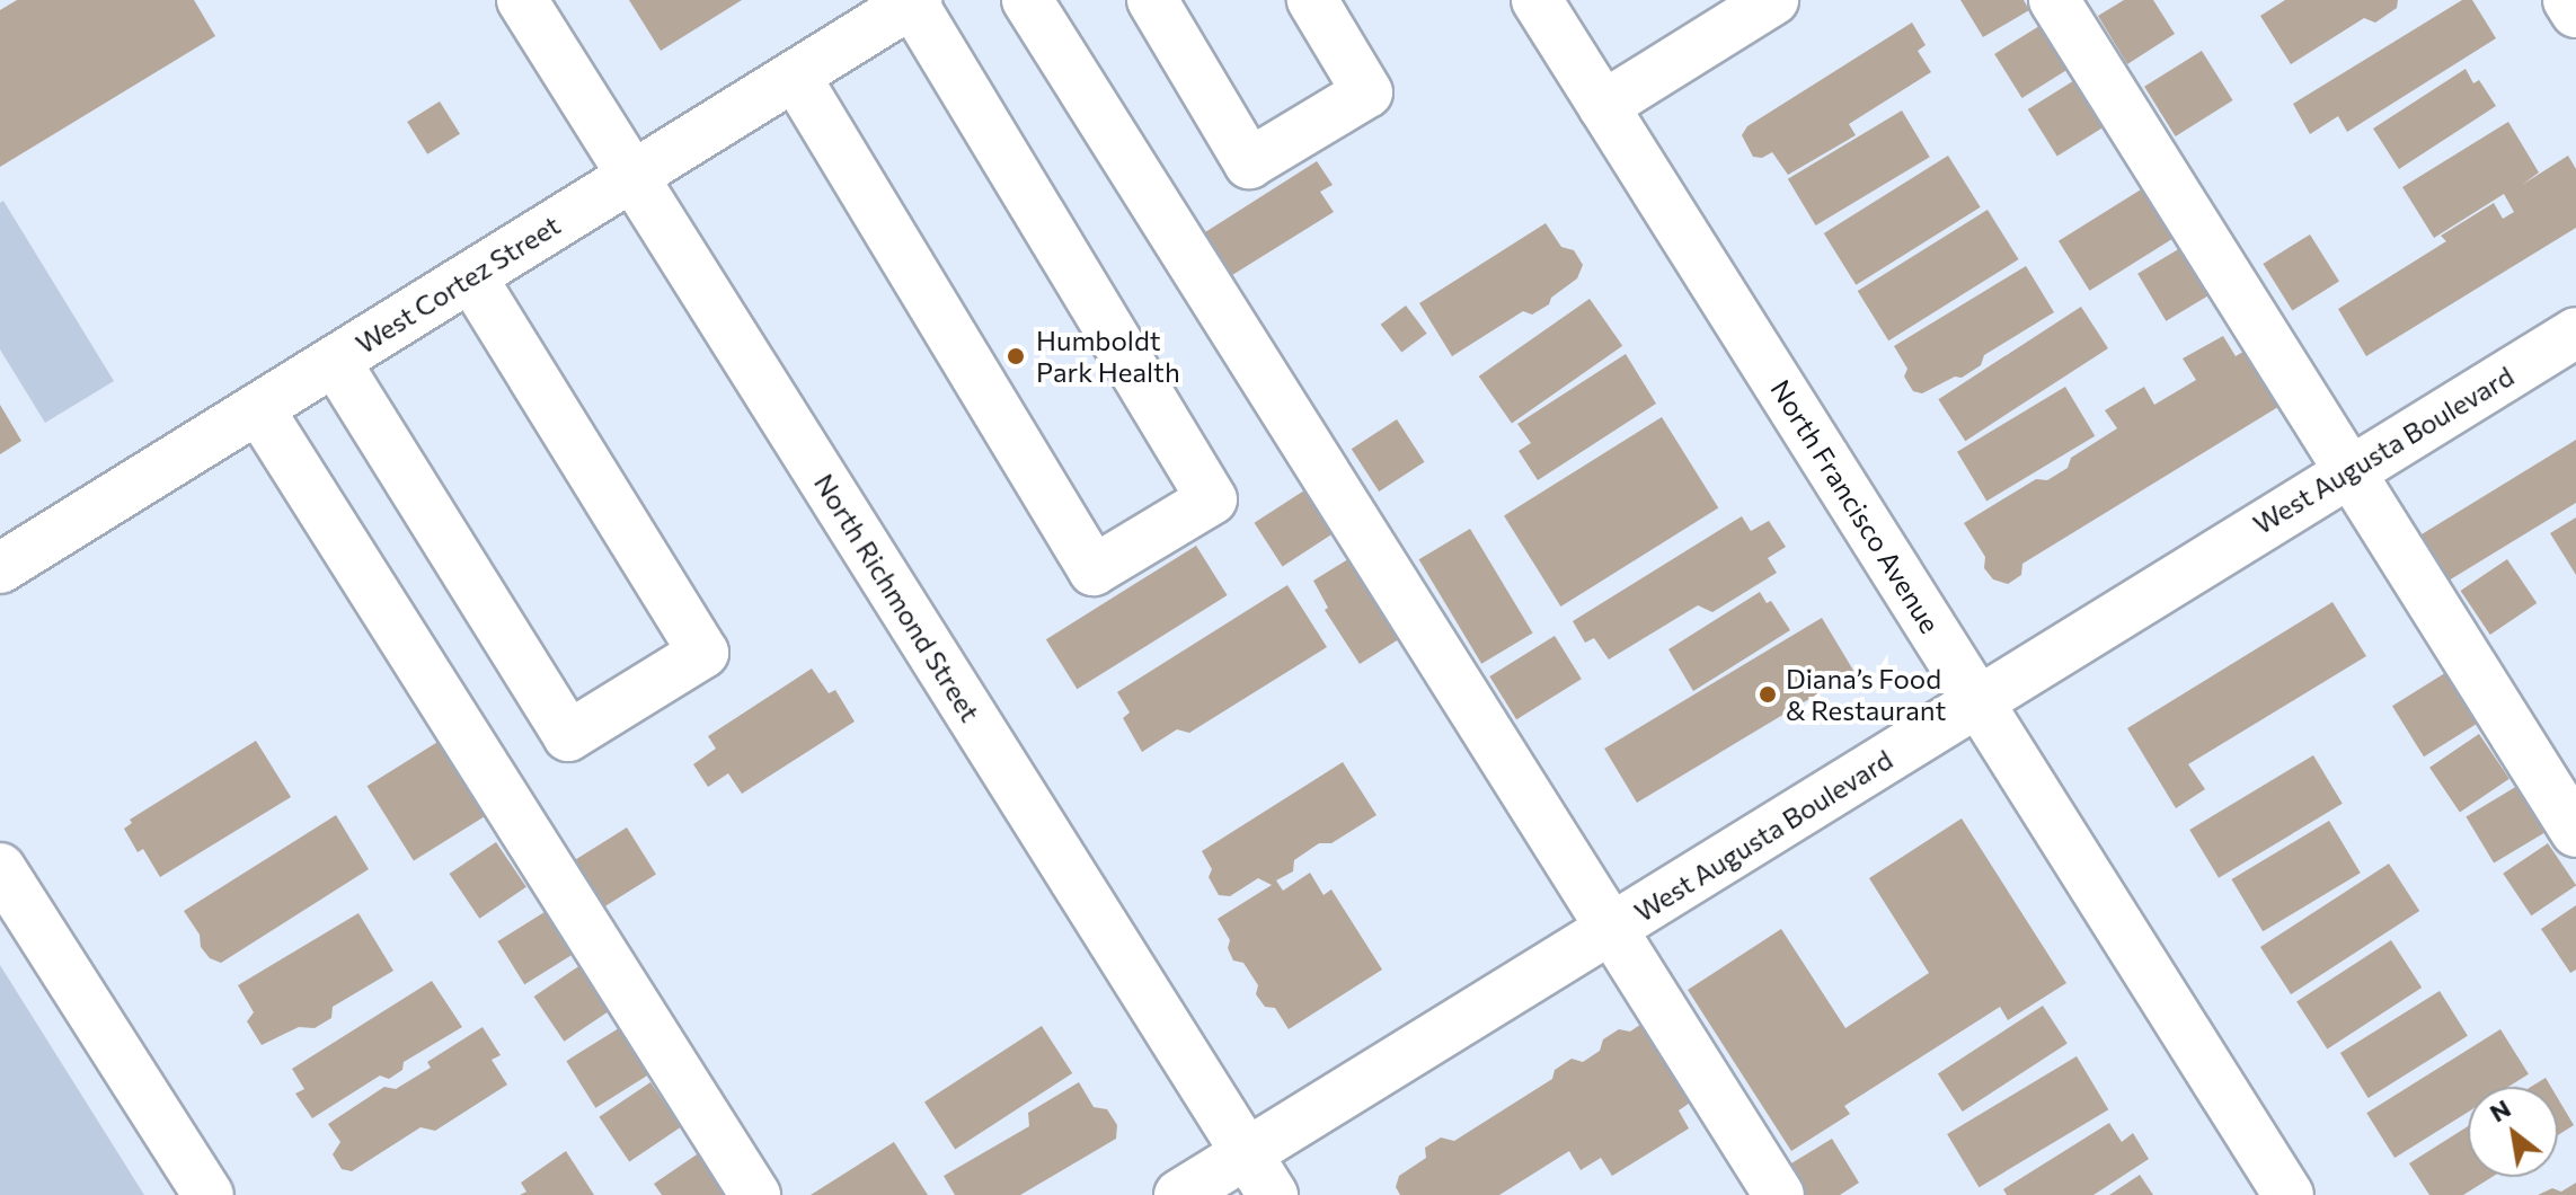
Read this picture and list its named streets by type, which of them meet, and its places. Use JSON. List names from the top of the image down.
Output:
{
  "streets": {
    "street": [
      "West Cortez Street",
      "West Augusta Boulevard",
      "North Francisco Avenue",
      "North Richmond Street"
    ]
  },
  "crossings": [
    ["West Cortez Street", "North Richmond Street"],
    ["West Augusta Boulevard", "North Francisco Avenue"],
    ["West Augusta Boulevard", "North Richmond Street"]
  ],
  "places": ["Humboldt Park Health", "Diana’s Food & Restaurant"],
  "north": "top left"
}
